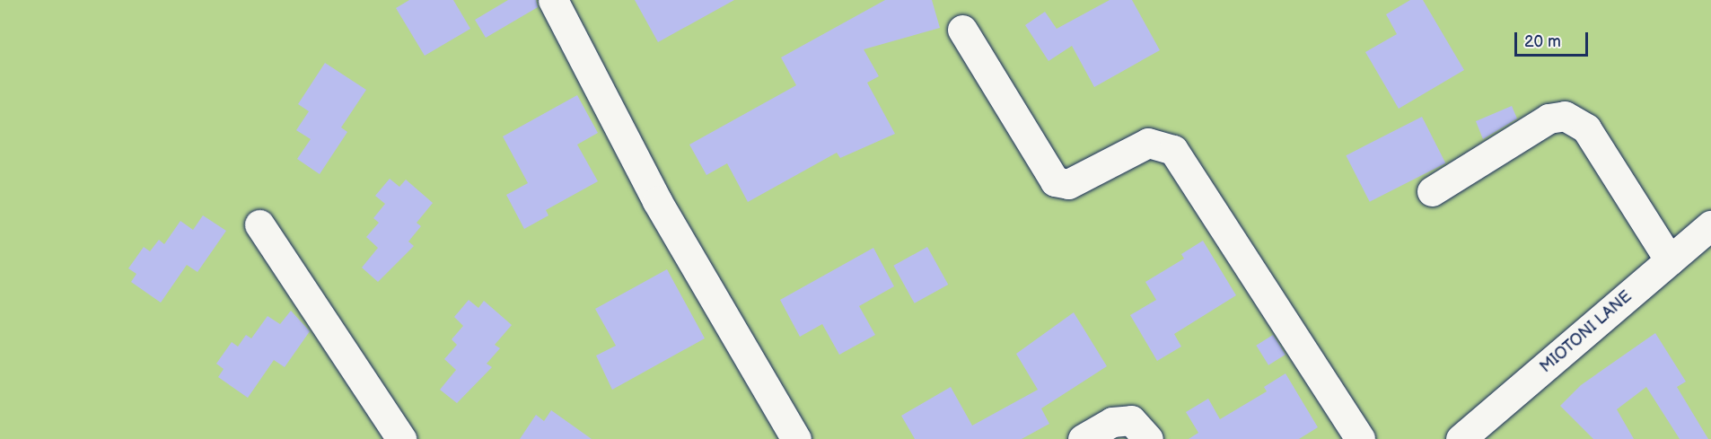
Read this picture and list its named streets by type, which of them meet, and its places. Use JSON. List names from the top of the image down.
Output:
{
  "streets": {
    "street": ["MIOTONI LANE"]
  },
  "scale_bar": "20 m"
}
